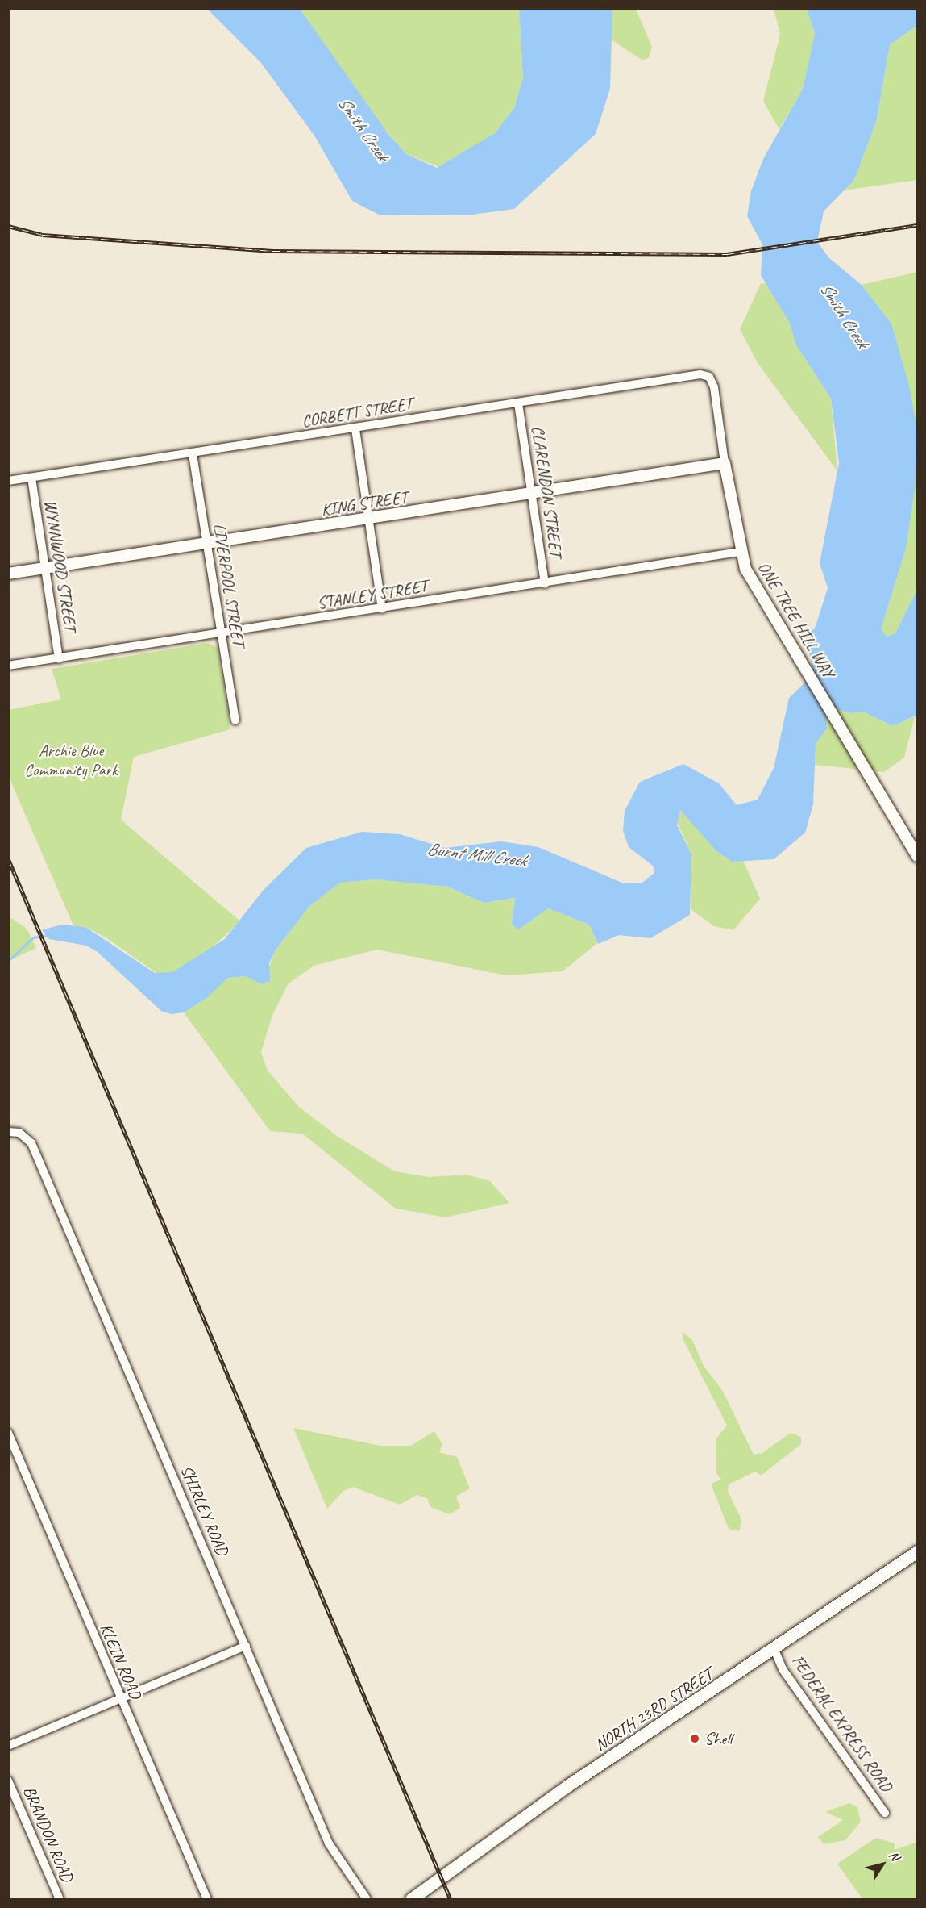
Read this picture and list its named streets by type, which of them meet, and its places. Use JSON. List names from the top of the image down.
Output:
{
  "streets": {
    "main road": ["NORTH 23RD STREET"],
    "street": [
      "CORBETT STREET",
      "CLARENDON STREET",
      "KING STREET",
      "WYNNWOOD STREET",
      "LIVERPOOL STREET",
      "STANLEY STREET",
      "ONE TREE HILL WAY",
      "SHIRLEY ROAD",
      "KLEIN ROAD",
      "FEDERAL EXPRESS ROAD",
      "BRANDON ROAD"
    ]
  },
  "crossings": [
    ["CORBETT STREET", "CLARENDON STREET"],
    ["CORBETT STREET", "WYNNWOOD STREET"],
    ["CORBETT STREET", "LIVERPOOL STREET"],
    ["CORBETT STREET", "ONE TREE HILL WAY"],
    ["CLARENDON STREET", "KING STREET"],
    ["CLARENDON STREET", "STANLEY STREET"],
    ["KING STREET", "WYNNWOOD STREET"],
    ["KING STREET", "LIVERPOOL STREET"],
    ["KING STREET", "ONE TREE HILL WAY"],
    ["WYNNWOOD STREET", "STANLEY STREET"],
    ["LIVERPOOL STREET", "STANLEY STREET"],
    ["STANLEY STREET", "ONE TREE HILL WAY"],
    ["NORTH 23RD STREET", "FEDERAL EXPRESS ROAD"]
  ],
  "water": ["Smith Creek", "Burnt Mill Creek"],
  "parks": ["Archie Blue Community Park"],
  "places": ["Shell"],
  "north": "top right"
}
